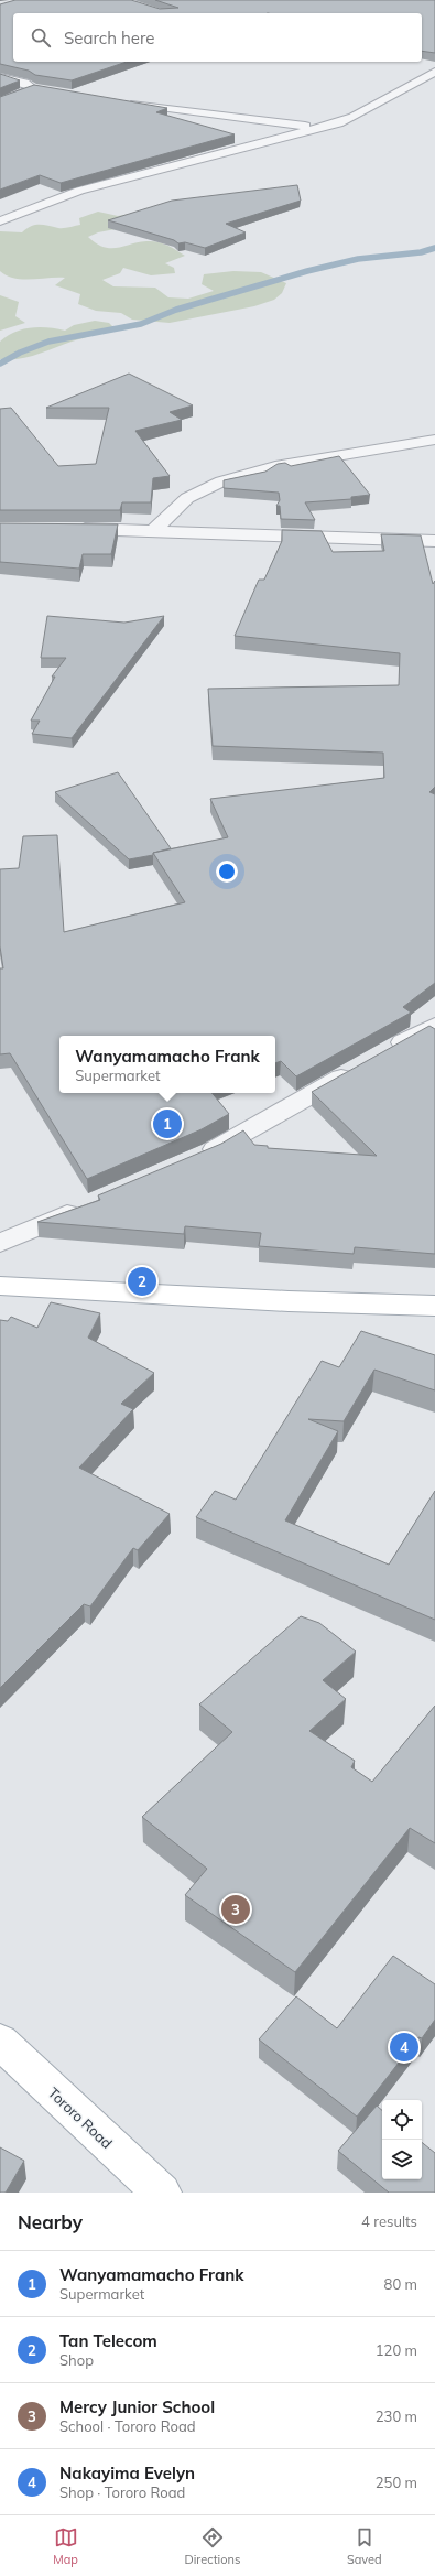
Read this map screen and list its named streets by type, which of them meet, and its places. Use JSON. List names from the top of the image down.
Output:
{
  "streets": {
    "main road": ["Tororo Road"]
  },
  "page": {
    "search": "Search here",
    "popup": ["Wanyamamacho Frank", "Supermarket"],
    "pins": [
      "1",
      "2",
      "3",
      "4"
    ],
    "heading": ["Nearby", "4 results"],
    "list": [
      {
        "mark": "1",
        "name": "Wanyamamacho Frank",
        "note": "Supermarket",
        "value": "80 m"
      },
      {
        "mark": "2",
        "name": "Tan Telecom",
        "note": "Shop",
        "value": "120 m"
      },
      {
        "mark": "3",
        "name": "Mercy Junior School",
        "note": "School · Tororo Road",
        "value": "230 m"
      },
      {
        "mark": "4",
        "name": "Nakayima Evelyn",
        "note": "Shop · Tororo Road",
        "value": "250 m"
      }
    ],
    "nav": ["Map", "Directions", "Saved"]
  }
}
